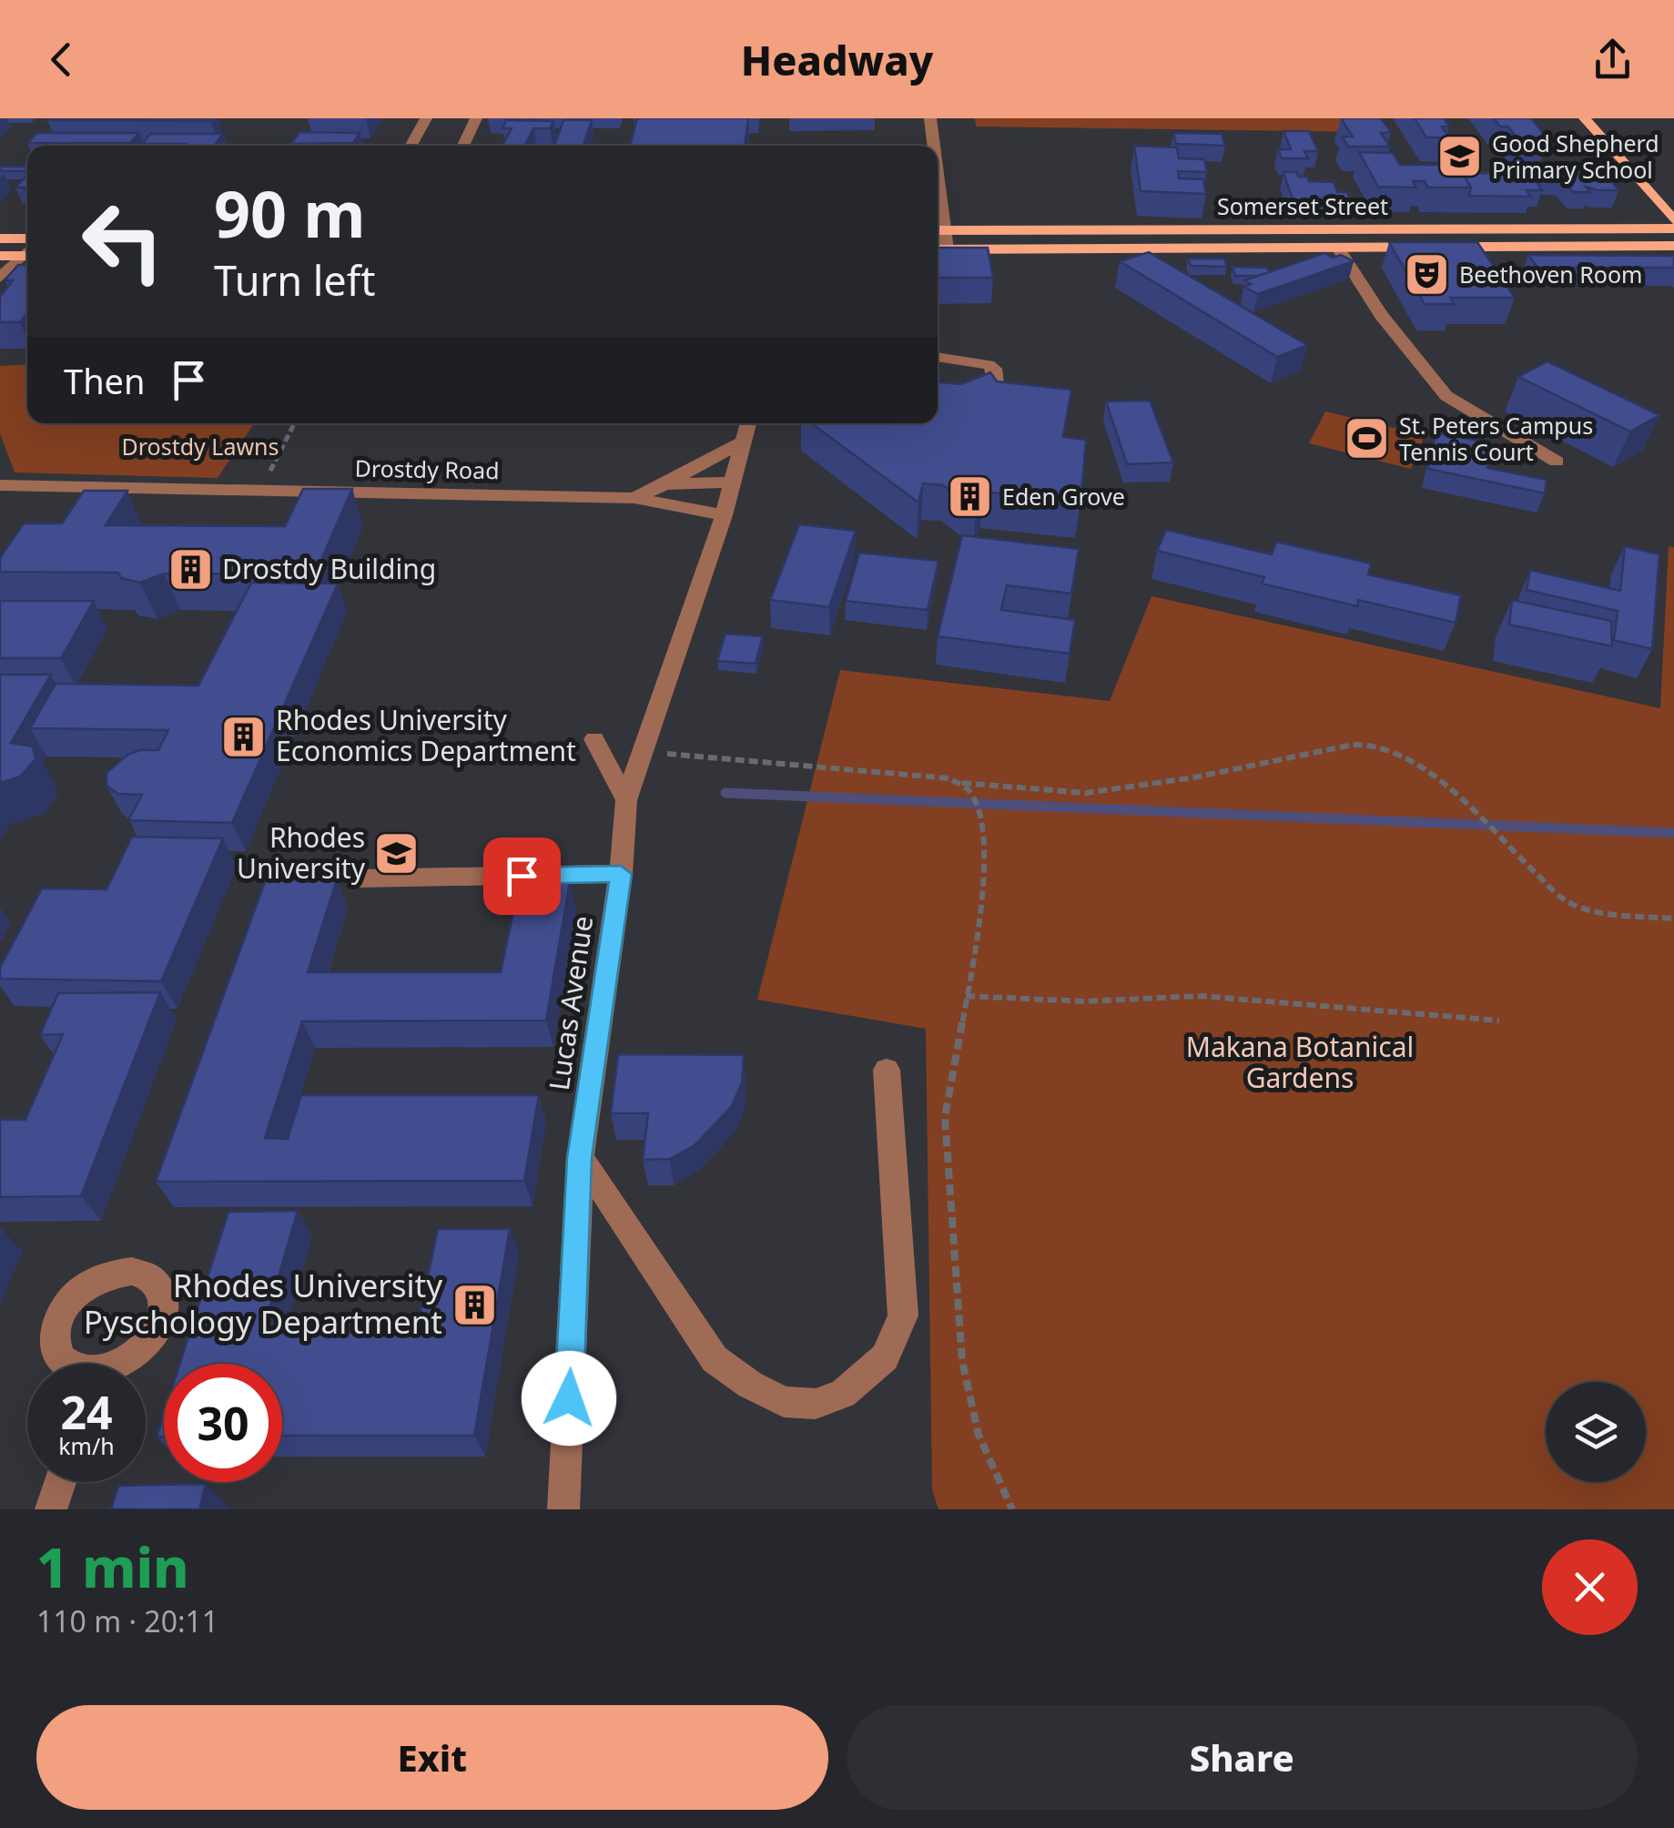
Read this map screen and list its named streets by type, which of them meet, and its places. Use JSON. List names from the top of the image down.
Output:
{
  "streets": {
    "main road": ["Somerset Street"],
    "street": ["Drostdy Road", "Lucas Avenue"]
  },
  "crossings": [
    ["Drostdy Road", "Lucas Avenue"]
  ],
  "parks": ["Drostdy Lawns", "Makana Botanical Gardens"],
  "places": {
    "school or university": ["Good Shepherd Primary School", "Rhodes University"],
    "theatre": ["Beethoven Room"],
    "sports": ["St. Peters Campus Tennis Court"],
    "building": [
      "Eden Grove",
      "Drostdy Building",
      "Rhodes University Economics Department",
      "Rhodes University Pyschology Department"
    ]
  },
  "page": {
    "header": "Headway",
    "turn": ["90 m", "Turn left"],
    "then": "Then",
    "speed": "24 km/h",
    "limit": "30",
    "heading": ["1 min", "110 m · 20:11"],
    "buttons": ["Exit", "Share"]
  }
}
